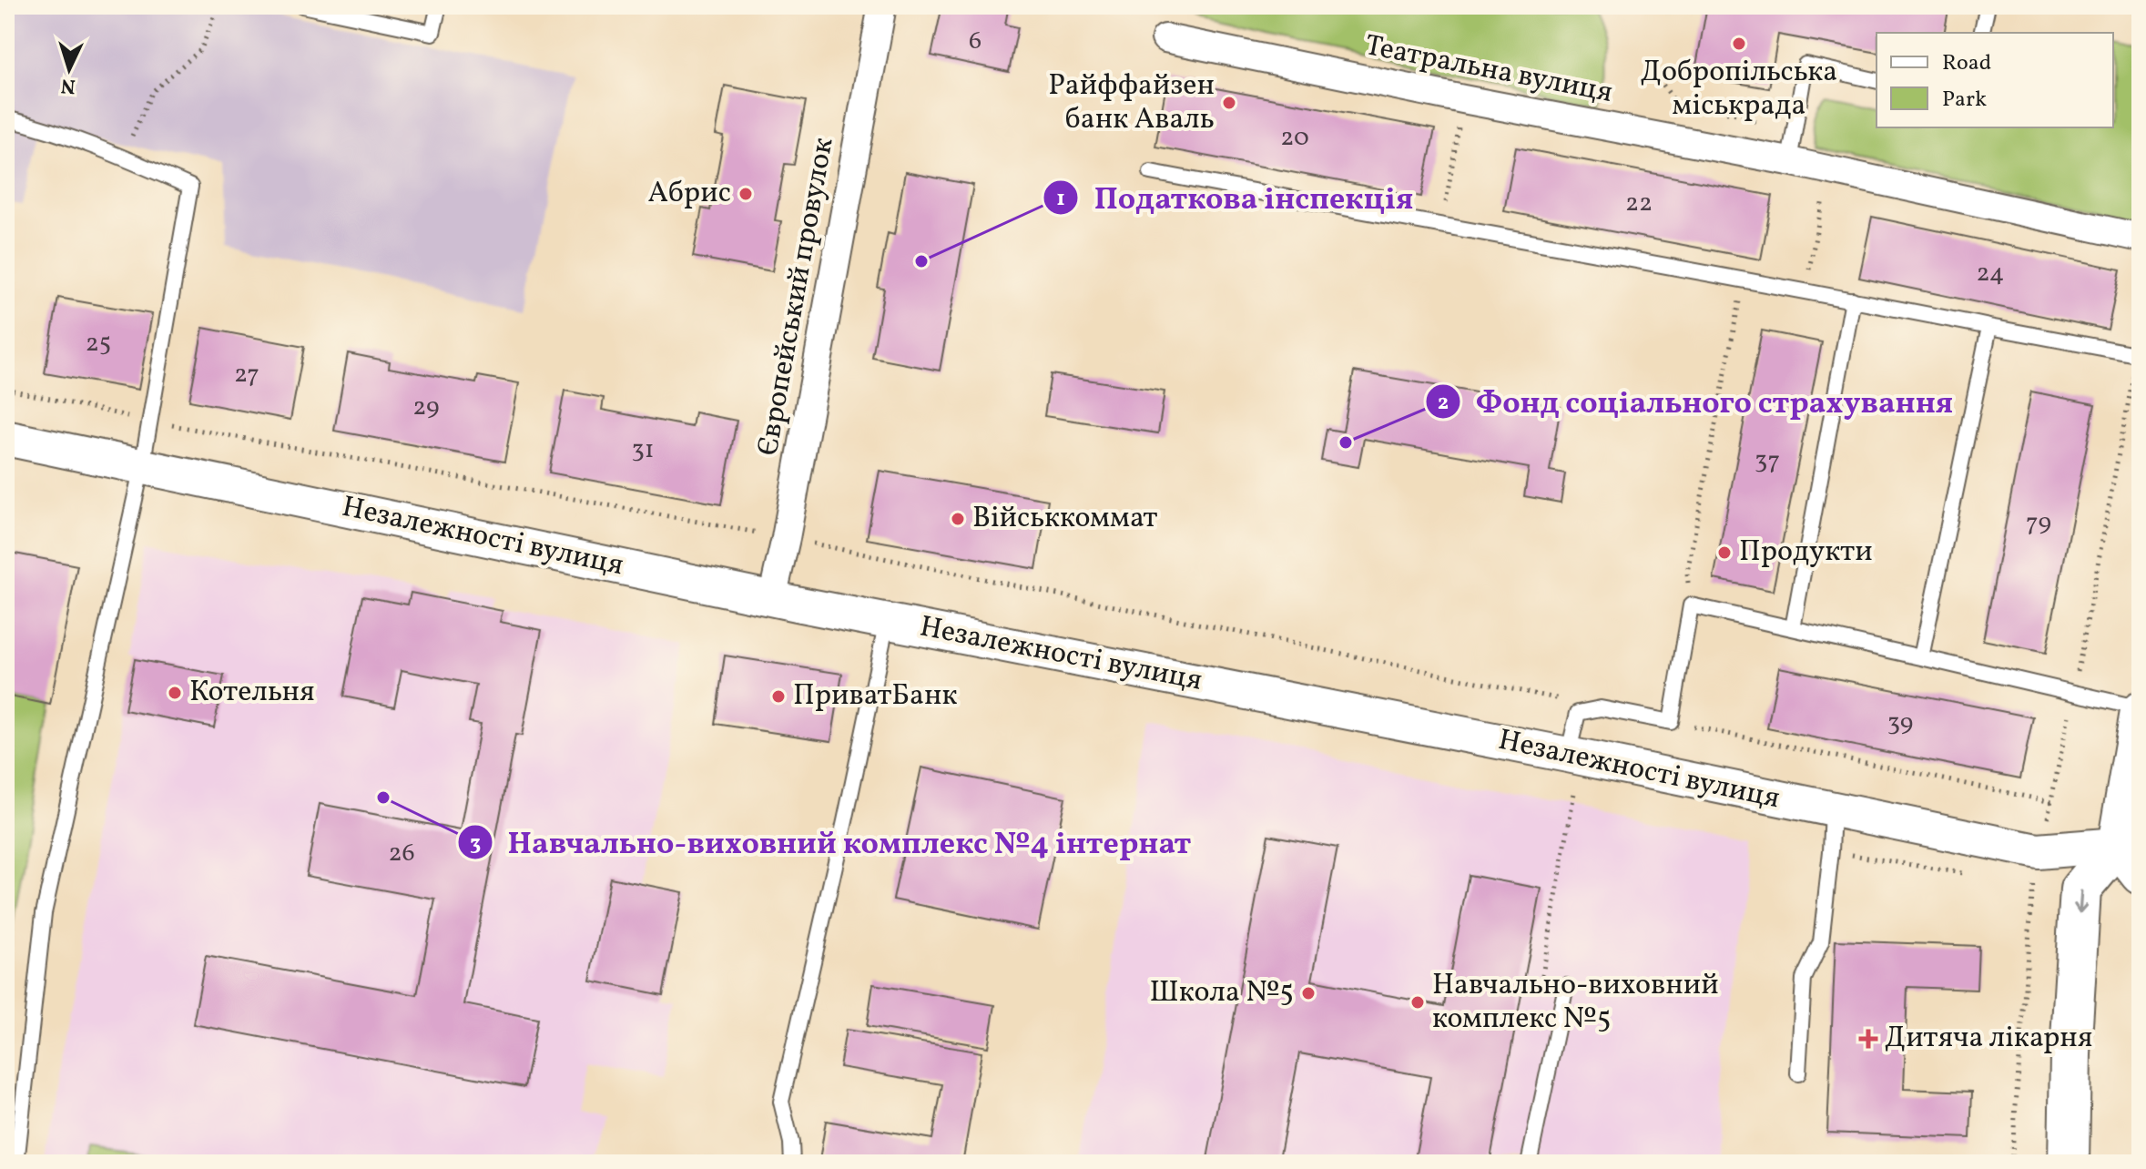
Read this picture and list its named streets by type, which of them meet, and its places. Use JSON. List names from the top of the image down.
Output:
{
  "streets": {
    "street": ["Театральна вулиця", "Європейський провулок", "Незалежності вулиця"]
  },
  "crossings": [
    ["Європейський провулок", "Незалежності вулиця"]
  ],
  "places": {
    "other": [
      "Добропільська міськрада",
      "Райффайзен банк Аваль",
      "Абрис",
      "Податкова інспекція",
      "Фонд соціального страхування",
      "Військкоммат",
      "Продукти",
      "Котельня",
      "ПриватБанк",
      "Навчально-виховний комплекс №4 інтернат",
      "Школа №5",
      "Навчально-виховний комплекс №5"
    ],
    "health": ["Дитяча лікарня"]
  },
  "house_numbers": [
    "6",
    "20",
    "22",
    "24",
    "25",
    "27",
    "29",
    "31",
    "37",
    "79",
    "39",
    "26"
  ],
  "legend": ["Road", "Park"],
  "north": "bottom"
}
